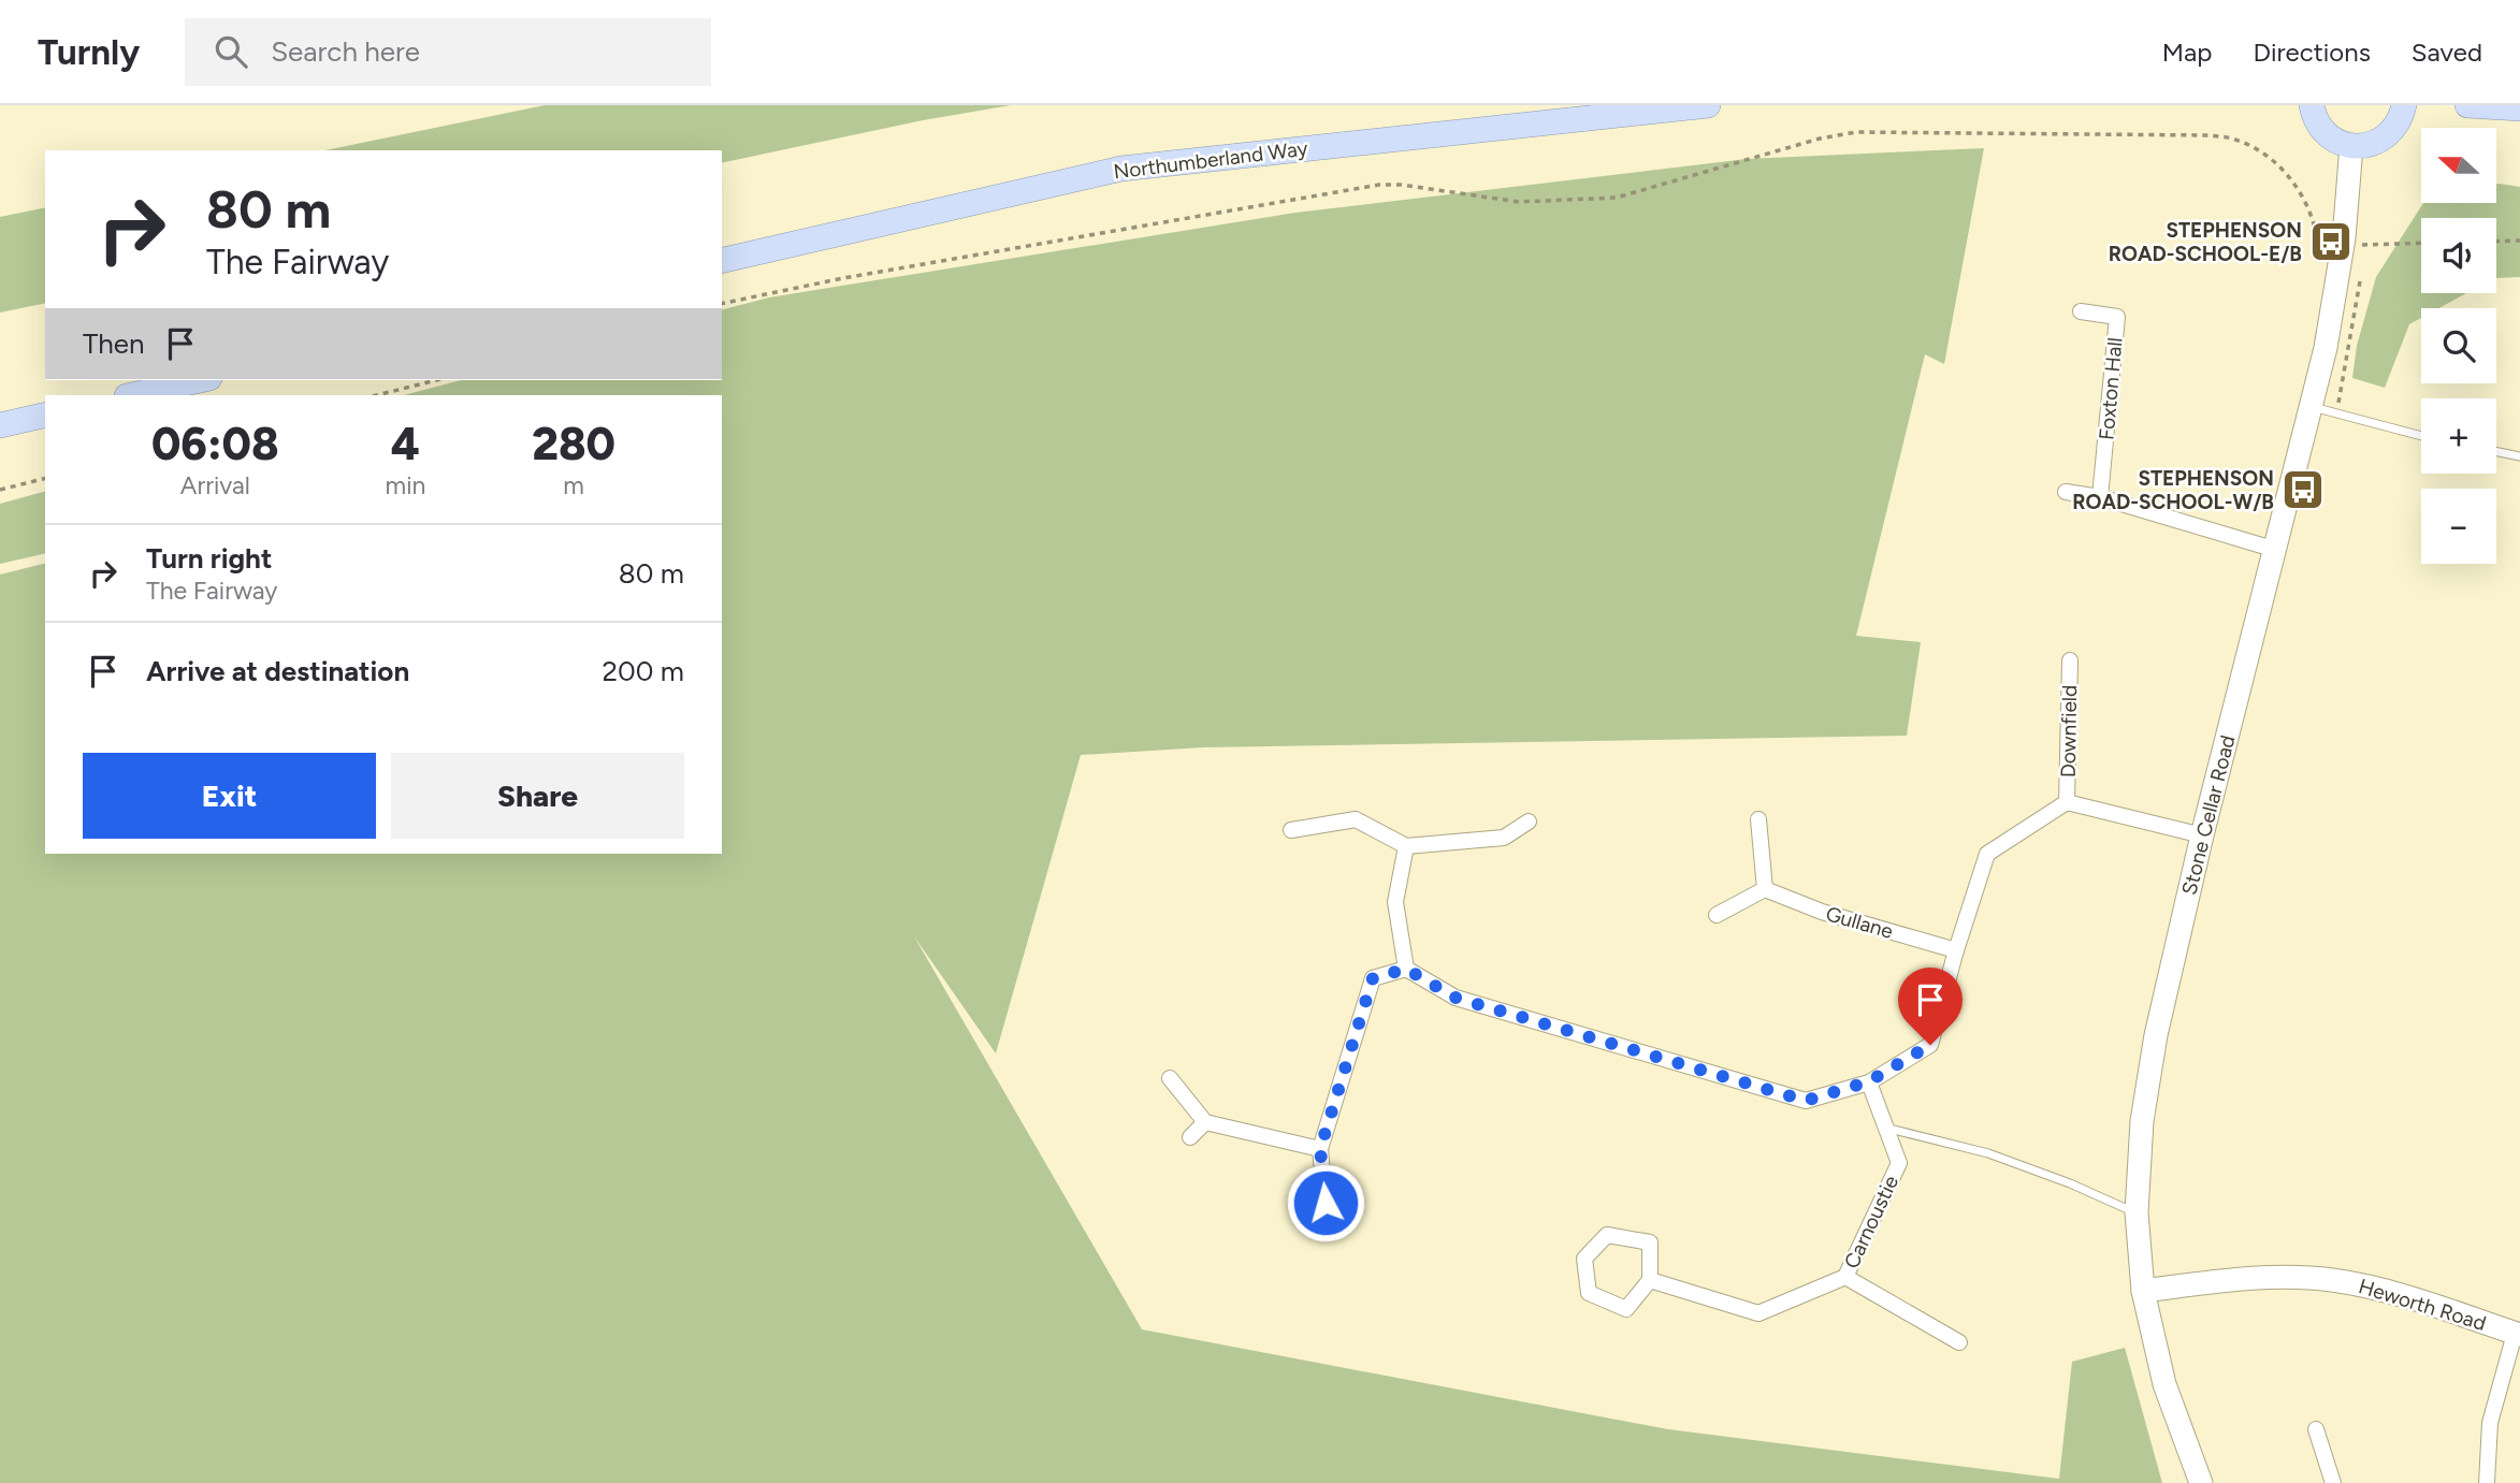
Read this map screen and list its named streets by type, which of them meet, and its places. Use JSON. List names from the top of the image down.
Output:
{
  "streets": {
    "main road": ["Northumberland Way"],
    "street": [
      "Foxton Hall",
      "Downfield",
      "Stone Cellar Road",
      "Gullane",
      "Carnoustie",
      "Heworth Road"
    ]
  },
  "crossings": [
    ["Stone Cellar Road", "Heworth Road"]
  ],
  "places": {
    "bus stop": ["STEPHENSON ROAD-SCHOOL-E/B", "STEPHENSON ROAD-SCHOOL-W/B"]
  },
  "north": "left",
  "page": {
    "header": "Turnly",
    "search": "Search here",
    "nav": ["Map", "Directions", "Saved"],
    "map_buttons": ["+", "−"],
    "turn": ["80 m", "The Fairway"],
    "then": "Then",
    "eta": [
      "06:08",
      "Arrival",
      "4",
      "min",
      "280",
      "m"
    ],
    "list": [
      {
        "name": "Turn right",
        "note": "The Fairway",
        "value": "80 m"
      },
      {
        "name": "Arrive at destination",
        "value": "200 m"
      }
    ],
    "buttons": ["Exit", "Share"]
  }
}
